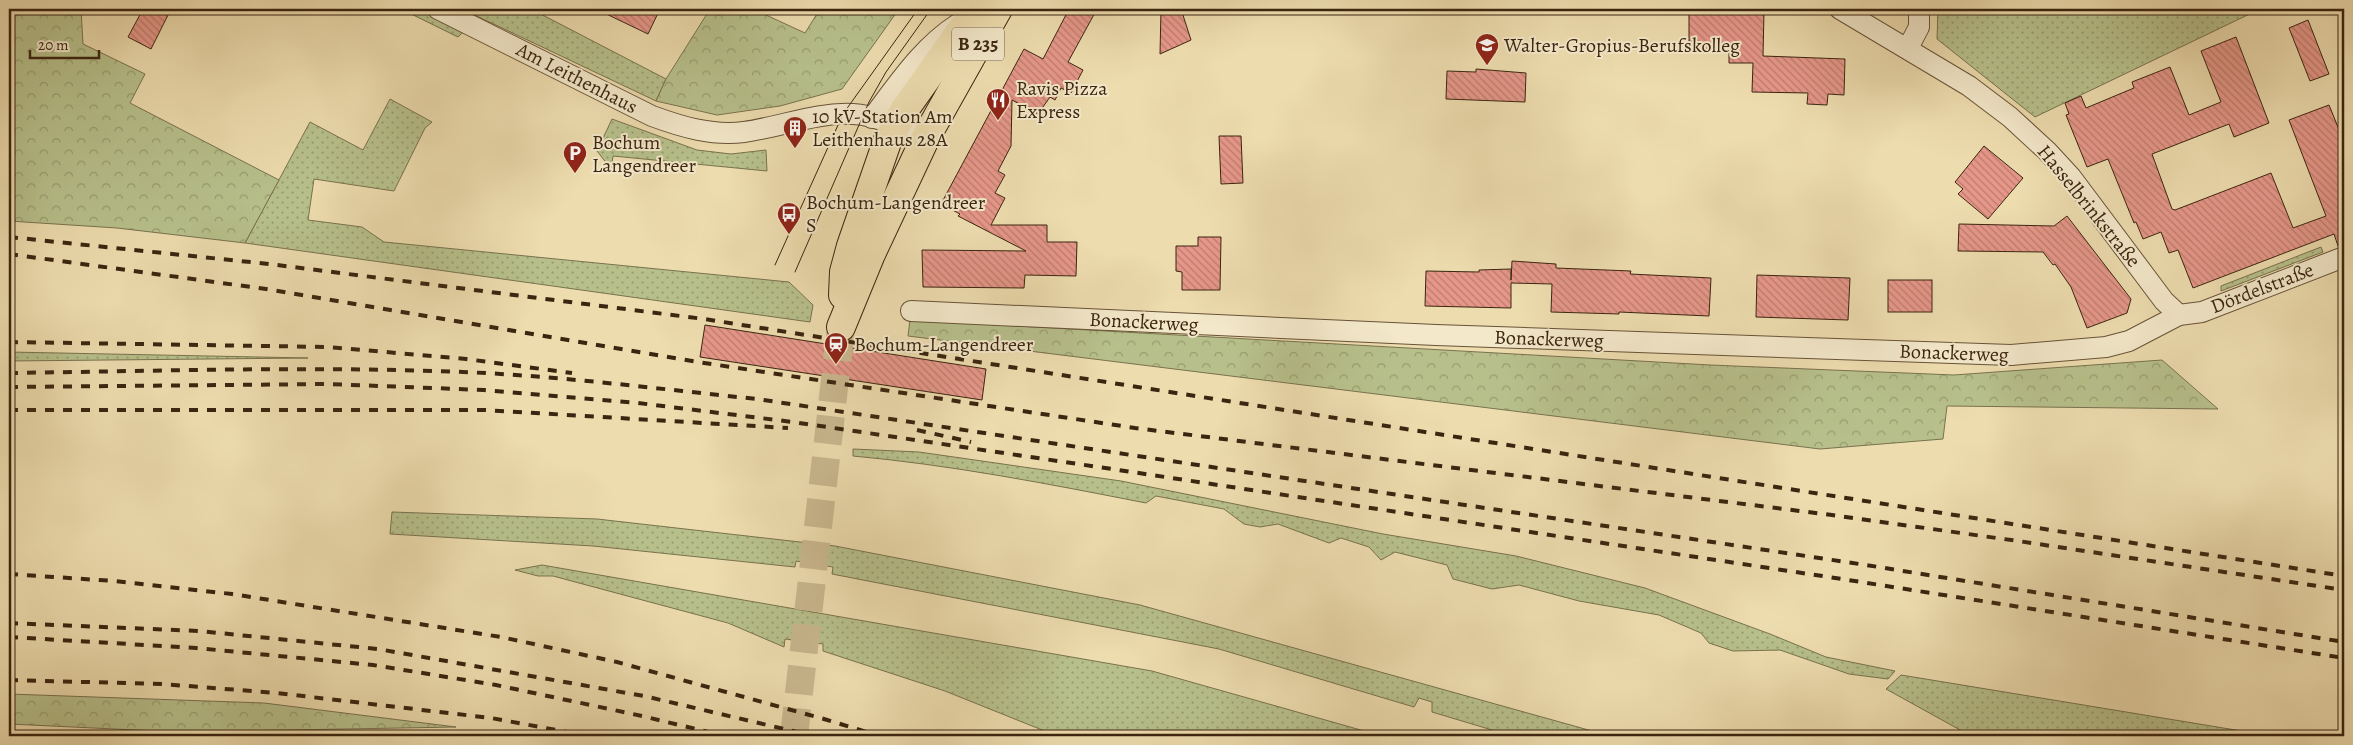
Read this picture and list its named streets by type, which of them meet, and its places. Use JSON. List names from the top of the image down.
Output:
{
  "streets": {
    "main road": ["B 235"],
    "street": [
      "Am Leithenhaus",
      "Hasselbrinkstraße",
      "Dördelstraße",
      "Bonackerweg"
    ]
  },
  "crossings": [
    ["B 235", "Am Leithenhaus"],
    ["Hasselbrinkstraße", "Dördelstraße"],
    ["Hasselbrinkstraße", "Bonackerweg"],
    ["Dördelstraße", "Bonackerweg"]
  ],
  "places": {
    "school or university": ["Walter-Gropius-Berufskolleg"],
    "restaurant": ["Ravis Pizza Express"],
    "building": ["10 kV-Station Am Leithenhaus 28A"],
    "parking": ["Bochum Langendreer"],
    "bus stop": ["Bochum-Langendreer S"],
    "station": ["Bochum-Langendreer"]
  },
  "scale_bar": "20 m"
}
